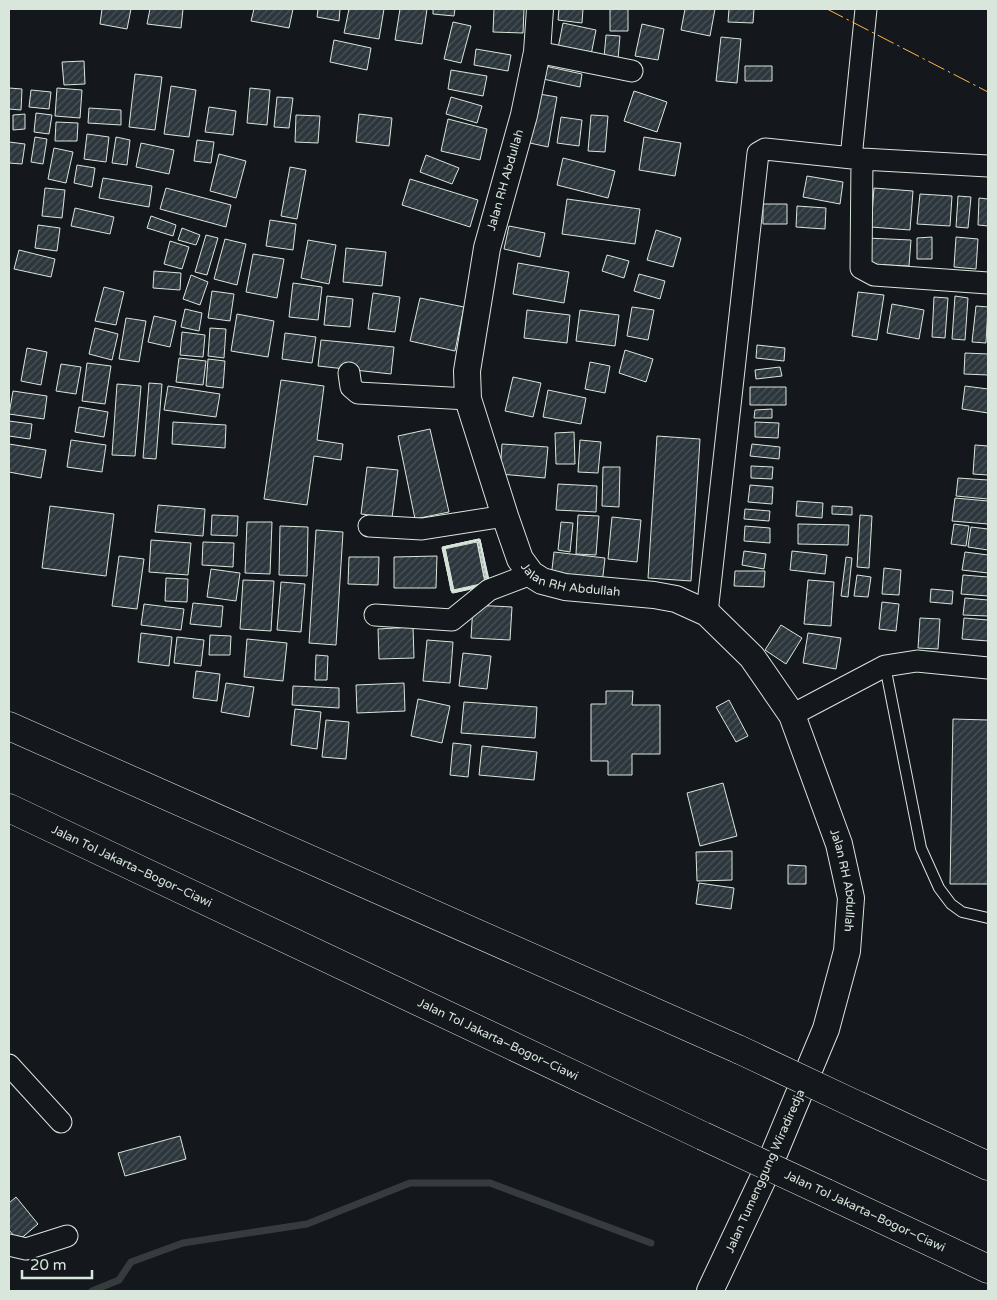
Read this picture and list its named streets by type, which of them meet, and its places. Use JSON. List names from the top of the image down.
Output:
{
  "streets": {
    "highway": ["Jalan Tol Jakarta–Bogor–Ciawi"],
    "street": ["Jalan RH Abdullah", "Jalan Tumenggung Wiradiredja"]
  },
  "crossings": [
    ["Jalan RH Abdullah", "Jalan Tumenggung Wiradiredja"]
  ],
  "scale_bar": "20 m"
}
